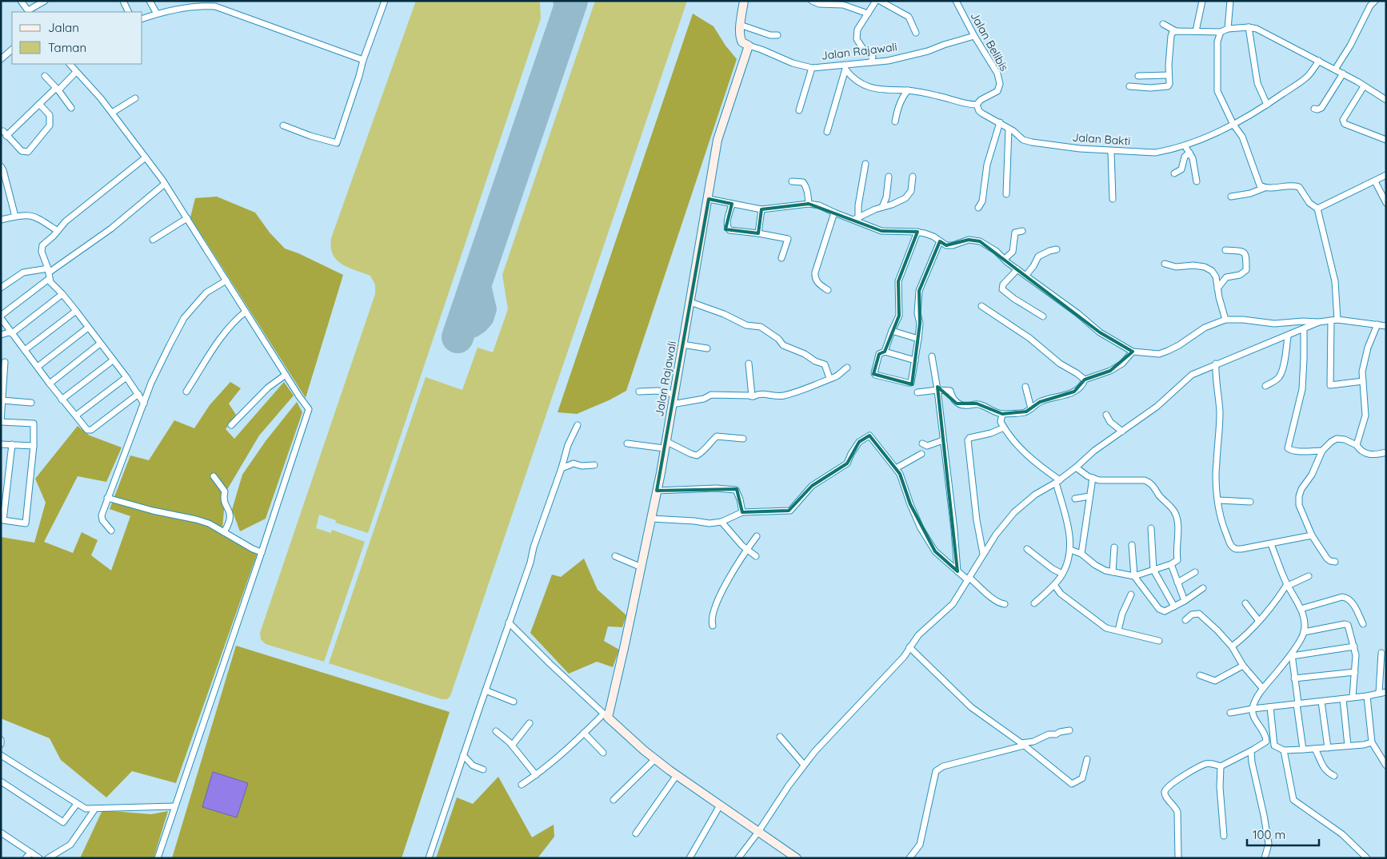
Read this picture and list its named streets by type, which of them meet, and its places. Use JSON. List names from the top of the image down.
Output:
{
  "streets": {
    "street": ["Jalan Belibis", "Jalan Rajawali", "Jalan Bakti"]
  },
  "crossings": [
    ["Jalan Belibis", "Jalan Rajawali"],
    ["Jalan Belibis", "Jalan Bakti"]
  ],
  "legend": ["Jalan", "Taman"],
  "scale_bar": "100 m"
}
